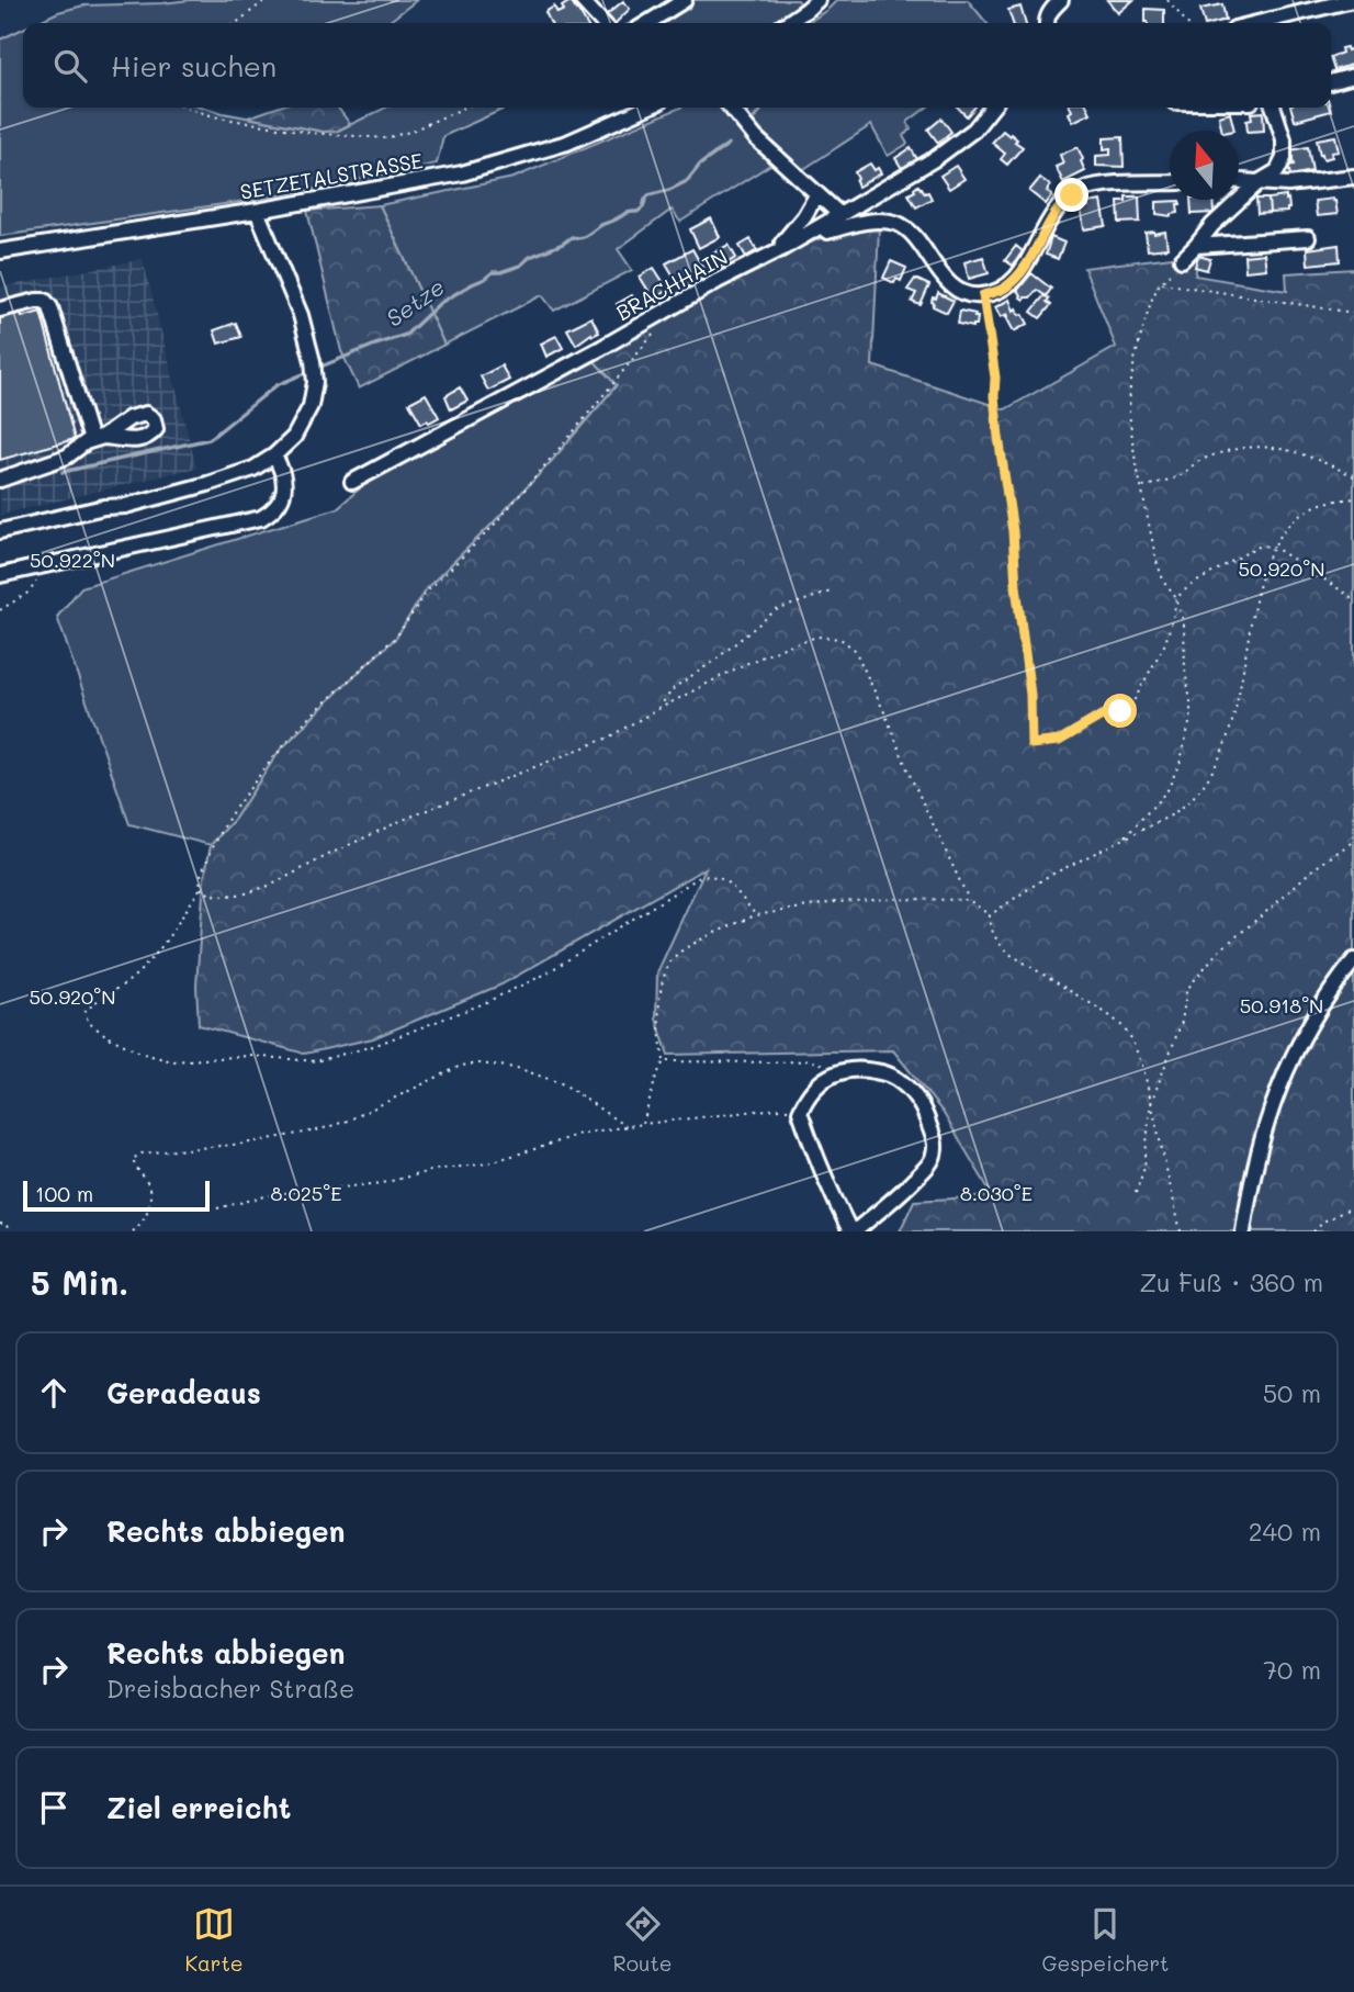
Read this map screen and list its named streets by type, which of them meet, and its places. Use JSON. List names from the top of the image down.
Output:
{
  "streets": {
    "street": ["SETZETALSTRASSE", "BRACHHAIN"]
  },
  "water": ["Setze"],
  "scale_bar": "100 m",
  "north": "top",
  "page": {
    "search": "Hier suchen",
    "scale": "100 m",
    "heading": ["5 Min.", "Zu Fuß · 360 m"],
    "list": [
      ["Geradeaus", "50 m"],
      ["Rechts abbiegen", "240 m"],
      ["Rechts abbiegen", "Dreisbacher Straße", "70 m"],
      "Ziel erreicht"
    ],
    "nav": ["Karte", "Route", "Gespeichert"]
  },
  "coordinates": [
    "50.922°N",
    "50.920°N",
    "50.918°N",
    "8.025°E",
    "8.030°E"
  ]
}
